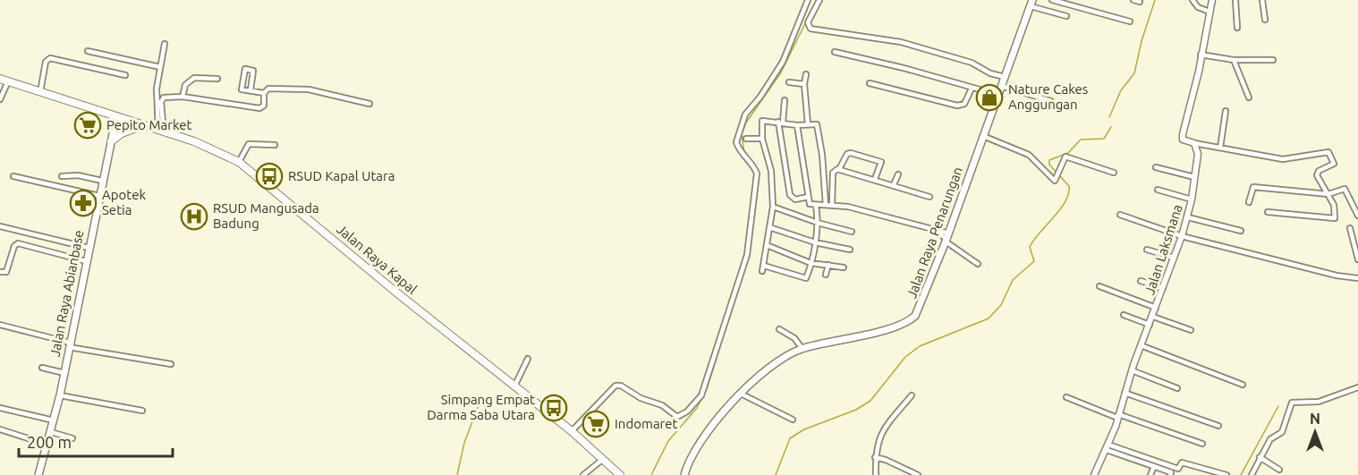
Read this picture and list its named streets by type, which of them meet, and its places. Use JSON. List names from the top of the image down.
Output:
{
  "streets": {
    "highway": ["Jalan Raya Kapal"],
    "main road": ["Jalan Raya Penarungan", "Jalan Raya Abianbase"],
    "street": ["Jalan Laksmana"]
  },
  "crossings": [
    ["Jalan Raya Kapal", "Jalan Raya Abianbase"]
  ],
  "places": {
    "shop": ["Nature Cakes Anggungan"],
    "supermarket": ["Pepito Market", "Indomaret"],
    "bus stop": ["RSUD Kapal Utara", "Simpang Empat Darma Saba Utara"],
    "pharmacy": ["Apotek Setia"],
    "hospital": ["RSUD Mangusada Badung"]
  },
  "scale_bar": "200 m",
  "north": "top"
}
